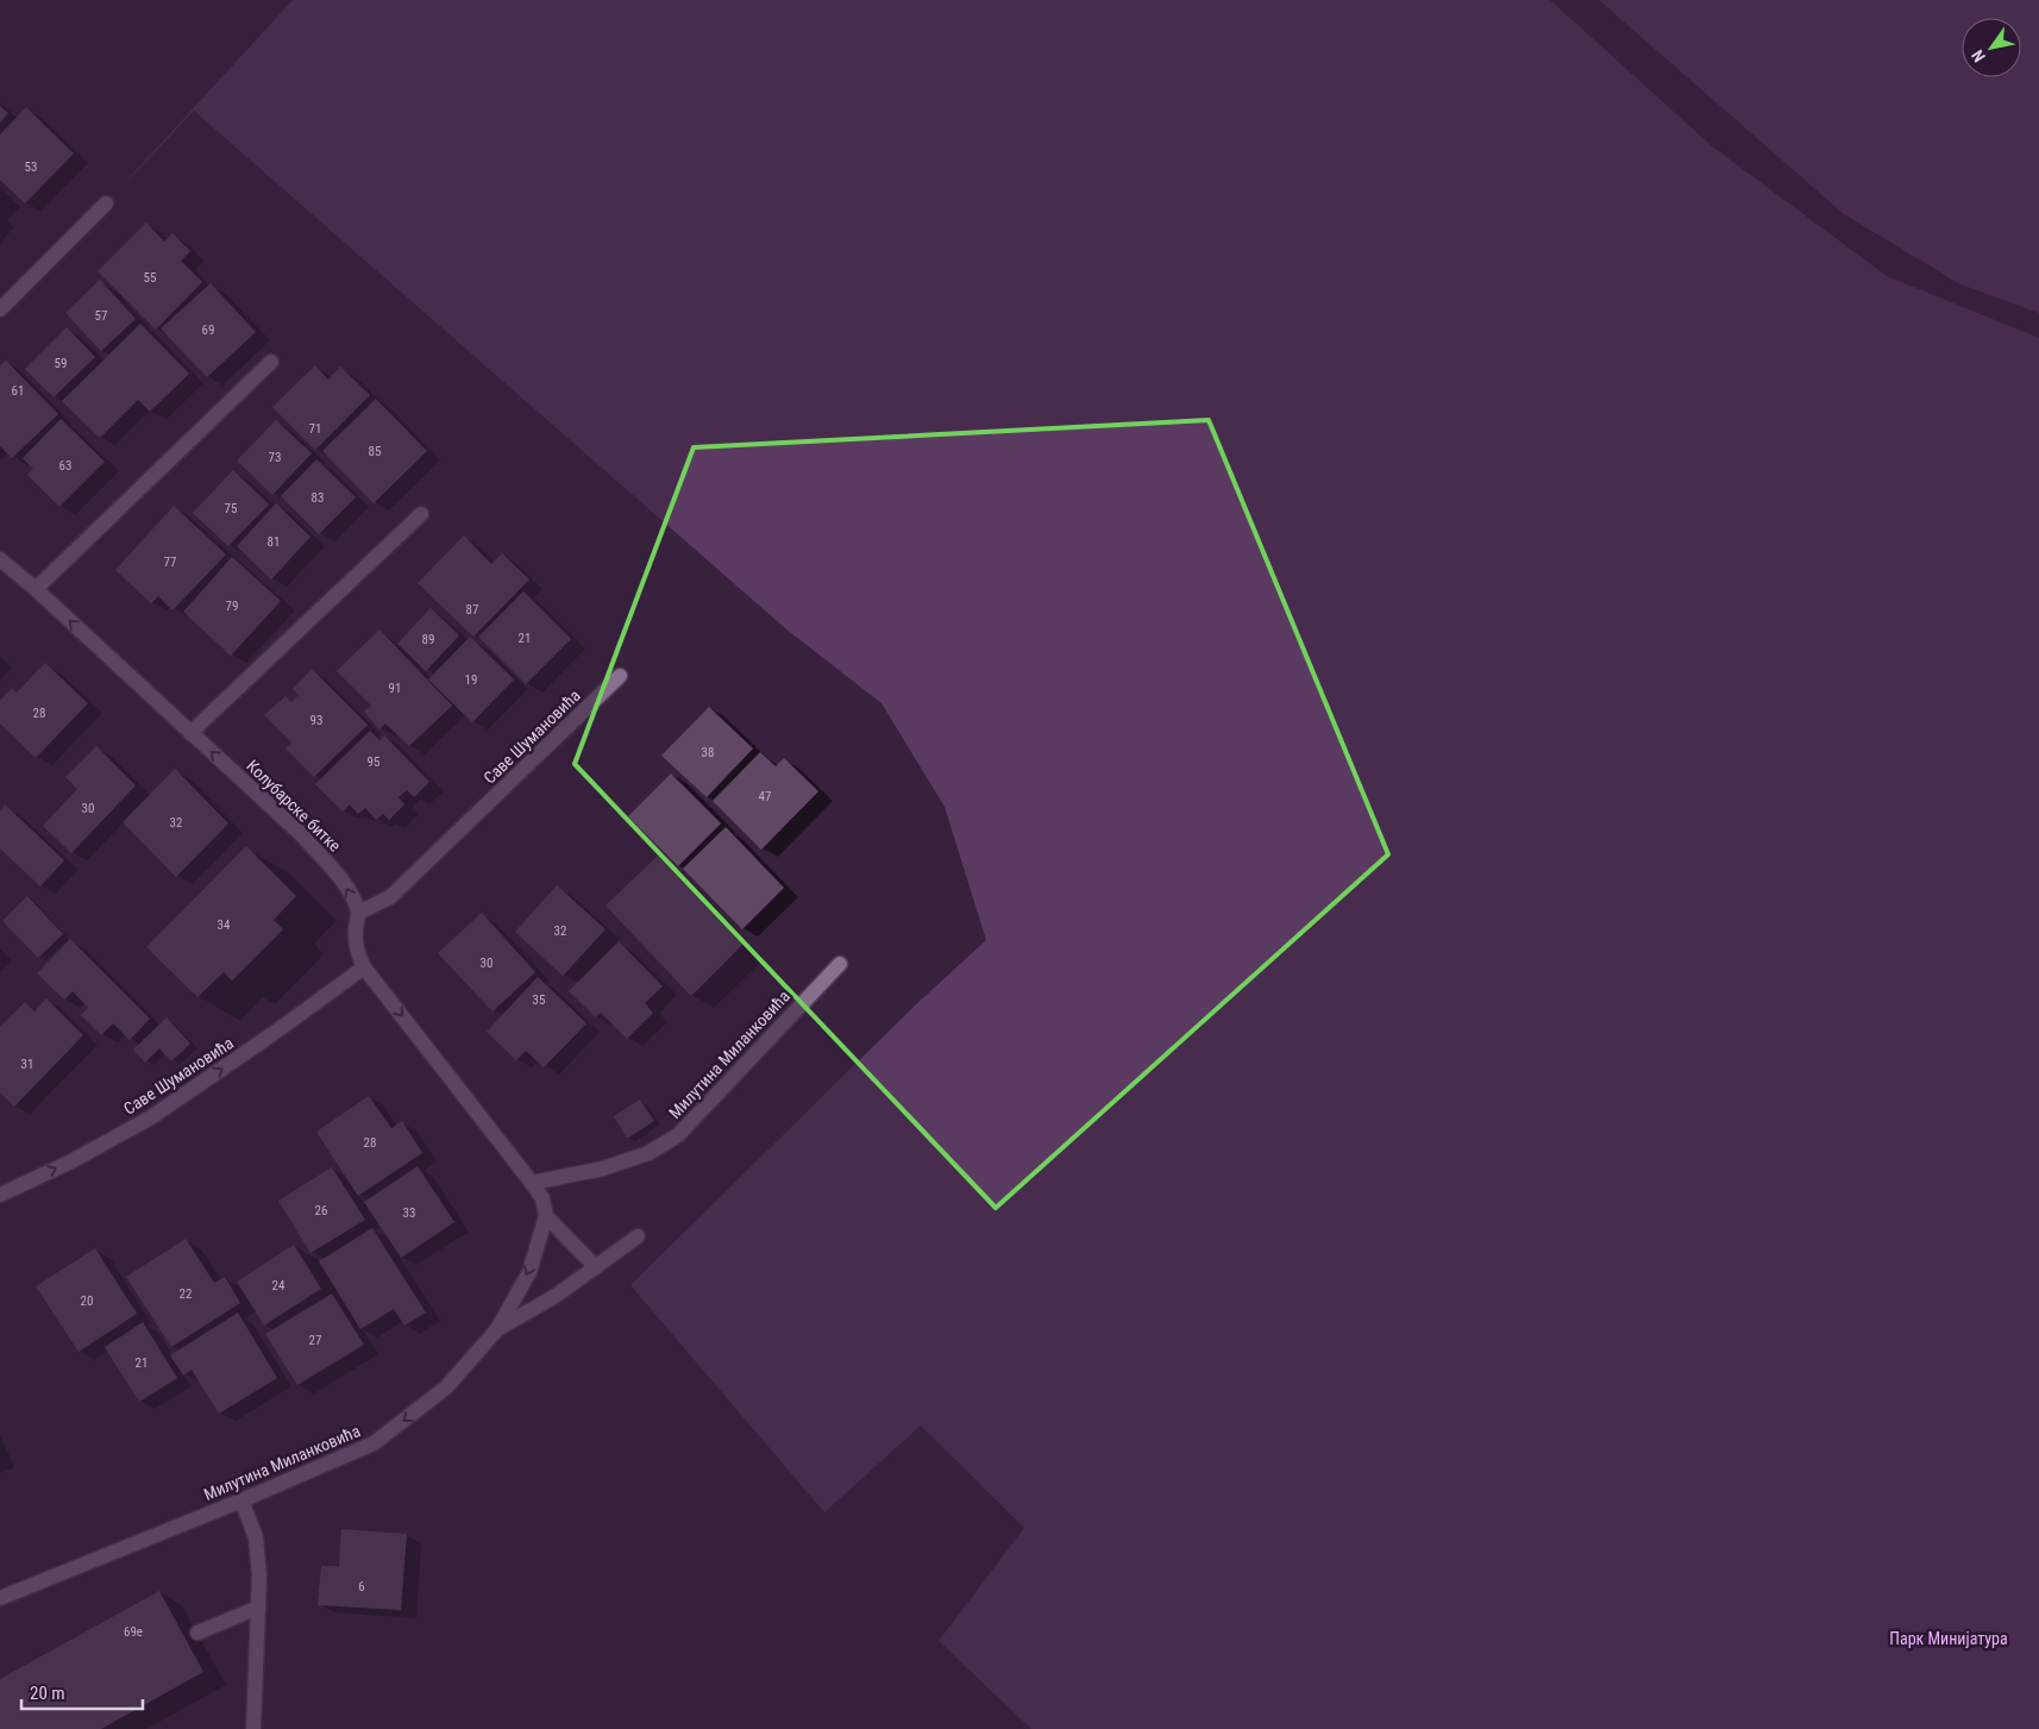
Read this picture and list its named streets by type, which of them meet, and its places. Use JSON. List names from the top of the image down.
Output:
{
  "streets": {
    "street": ["Саве Шумановића", "Колубарске битке", "Милутина Миланковића"]
  },
  "crossings": [
    ["Саве Шумановића", "Колубарске битке"]
  ],
  "one_way": ["Саве Шумановића", "Колубарске битке"],
  "parks": ["Парк Минијатура"],
  "house_numbers": [
    "53",
    "55",
    "57",
    "69",
    "59",
    "61",
    "71",
    "85",
    "73",
    "63",
    "83",
    "75",
    "81",
    "77",
    "79",
    "87",
    "21",
    "89",
    "19",
    "91",
    "28",
    "93",
    "38",
    "95",
    "47",
    "30",
    "32",
    "34",
    "32",
    "30",
    "35",
    "31",
    "28",
    "26",
    "33",
    "24",
    "22",
    "20",
    "27",
    "21",
    "6",
    "69e"
  ],
  "scale_bar": "20 m",
  "north": "bottom left"
}
